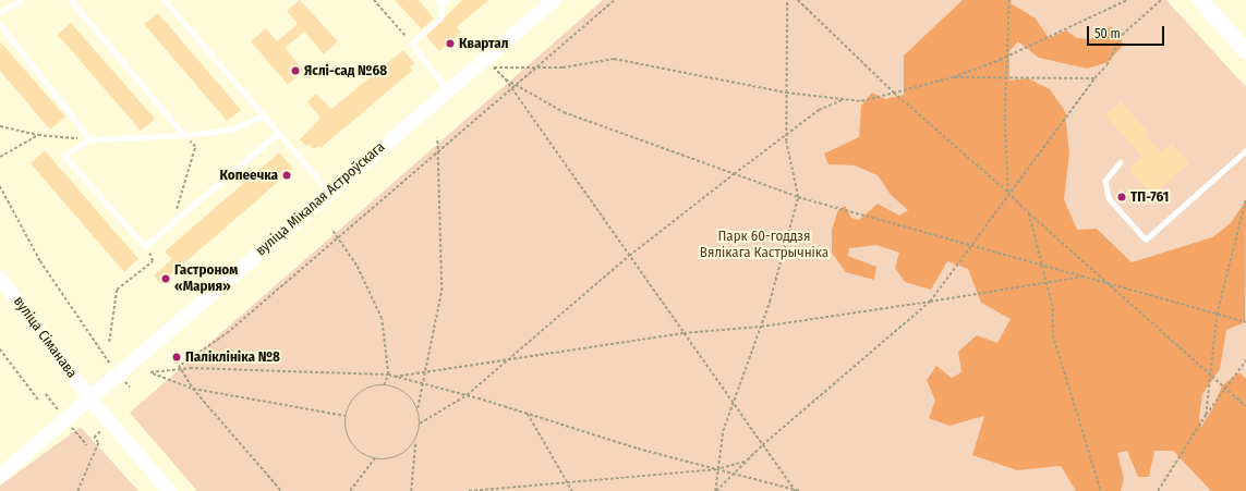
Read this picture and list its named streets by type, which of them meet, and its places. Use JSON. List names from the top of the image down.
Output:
{
  "streets": {
    "main road": ["вуліца Мікалая Астроўскага", "вуліца Сіманава"]
  },
  "crossings": [
    ["вуліца Мікалая Астроўскага", "вуліца Сіманава"]
  ],
  "parks": ["Парк 60-годдзя Вялікага Кастрычніка"],
  "places": [
    "Квартал",
    "Яслі-сад №68",
    "Копеечка",
    "ТП-761",
    "Гастроном «Мария»",
    "Паліклініка №8"
  ],
  "scale_bar": "50 m"
}
